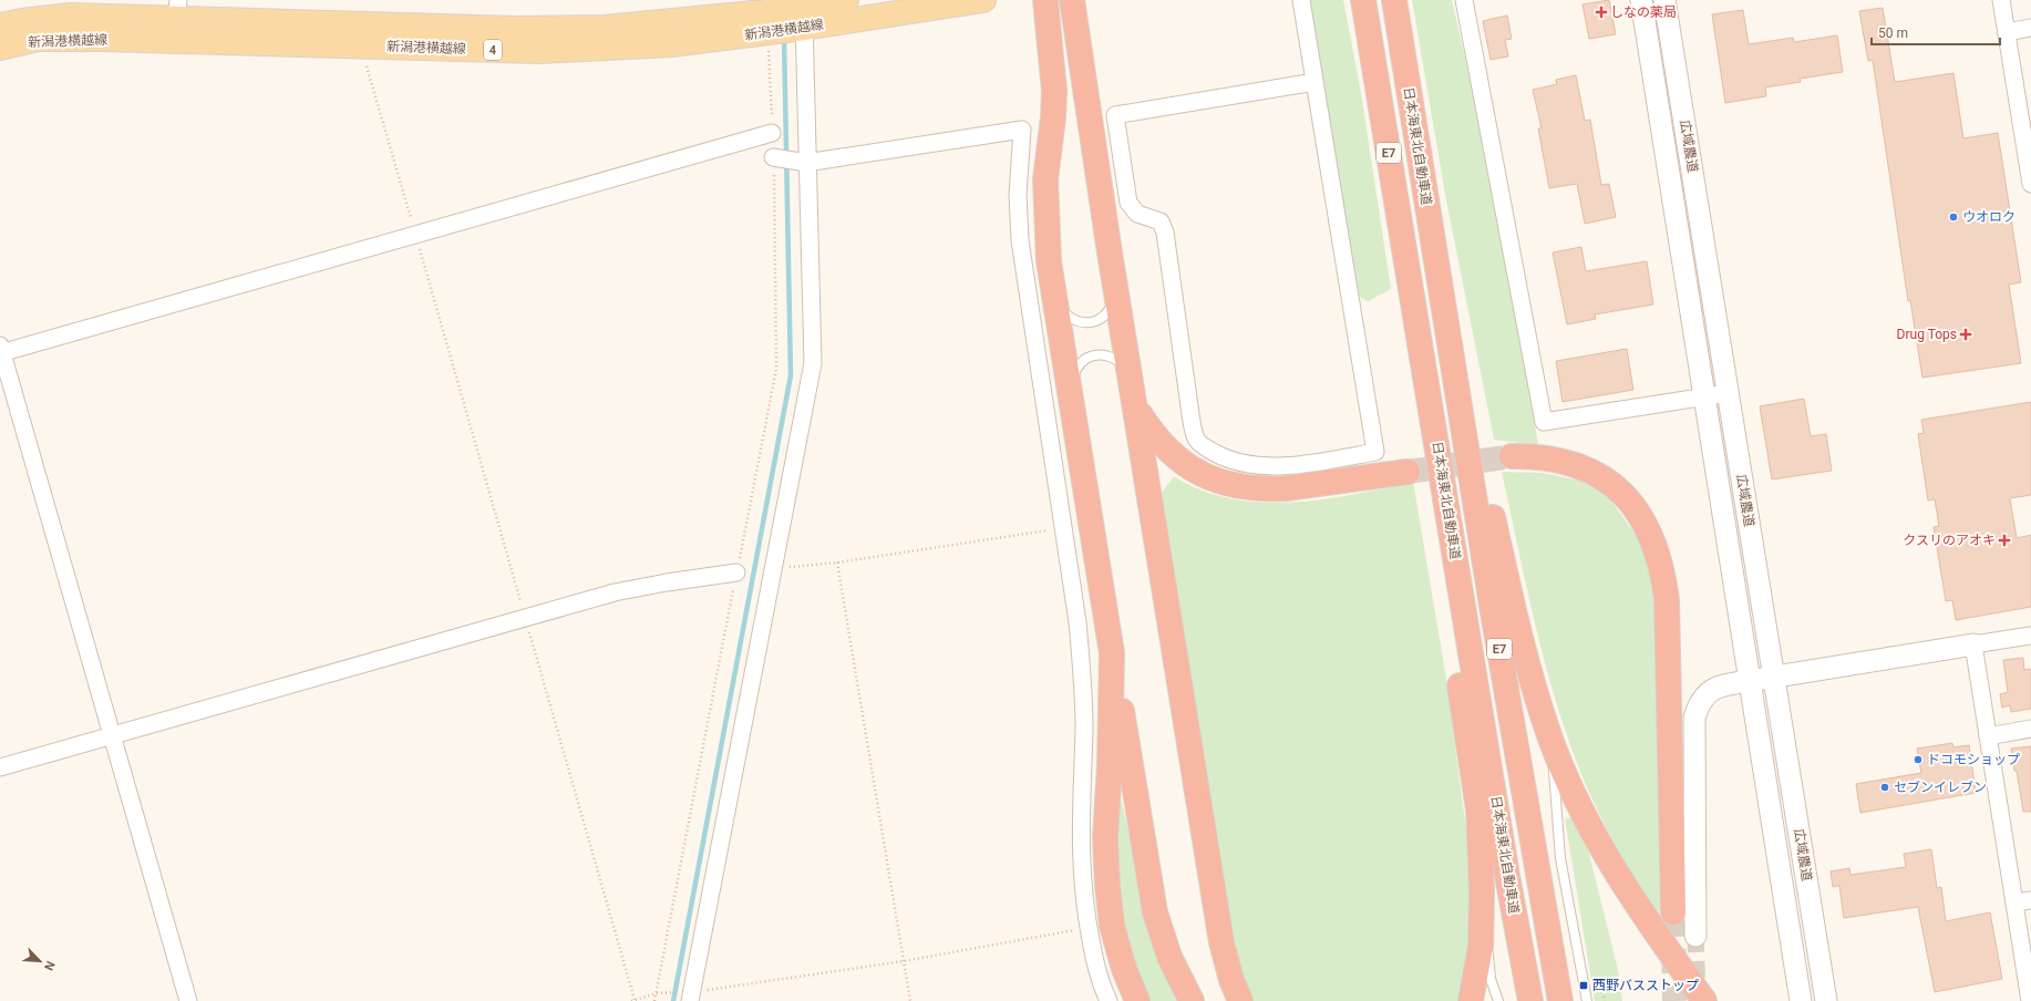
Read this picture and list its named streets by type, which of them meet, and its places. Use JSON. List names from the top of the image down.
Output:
{
  "streets": {
    "highway": ["日本海東北自動車道", "E7"],
    "main road": ["新潟港横越線", "4"],
    "street": ["広域農道"]
  },
  "places": {
    "health": ["しなの薬局", "Drug Tops", "クスリのアオキ"],
    "other": ["ウオロク", "ドコモショップ", "セブンイレブン"],
    "transit": ["西野バスストップ"]
  },
  "scale_bar": "50 m",
  "north": "bottom right"
}
